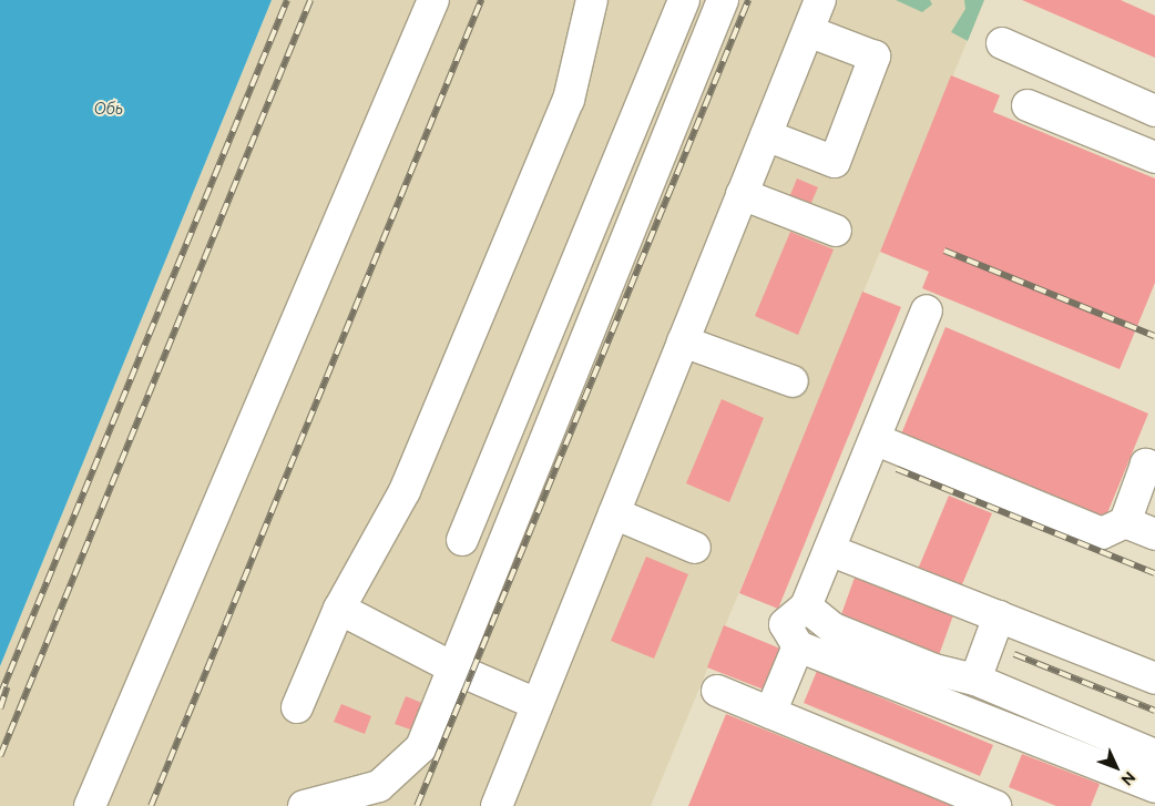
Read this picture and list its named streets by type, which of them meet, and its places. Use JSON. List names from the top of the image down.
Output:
{
  "water": ["Обь"],
  "north": "bottom right"
}
